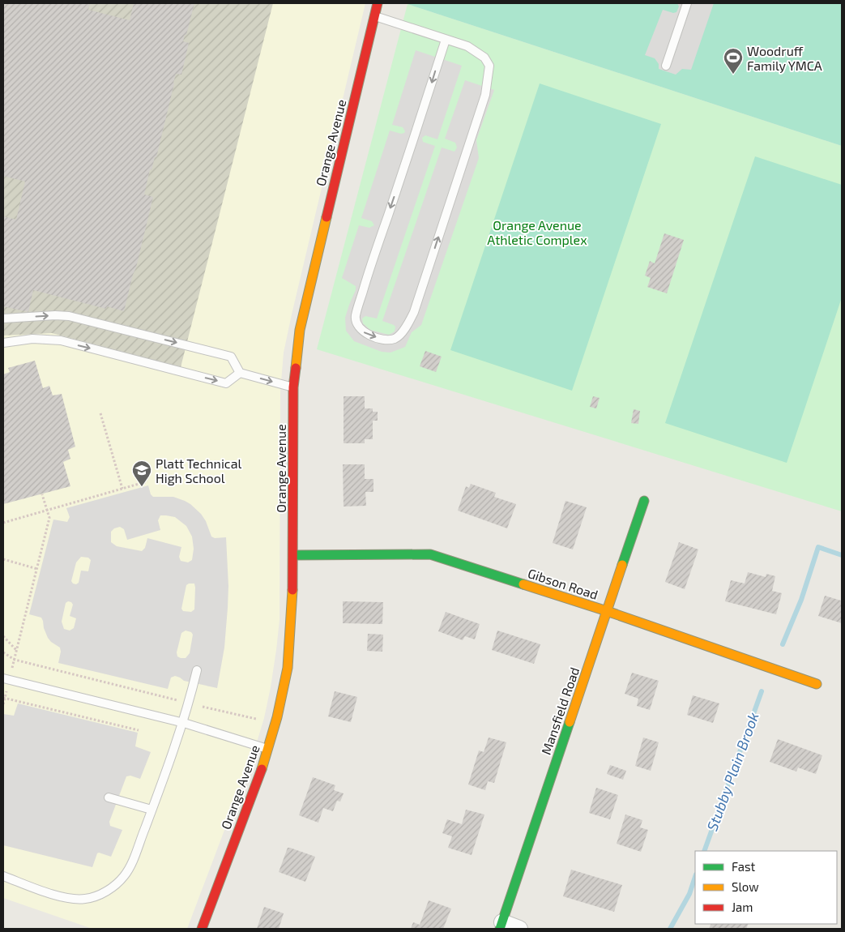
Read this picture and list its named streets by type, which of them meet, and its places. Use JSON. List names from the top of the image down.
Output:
{
  "streets": {
    "street": ["Orange Avenue", "Gibson Road", "Mansfield Road"]
  },
  "crossings": [
    ["Orange Avenue", "Gibson Road"],
    ["Gibson Road", "Mansfield Road"]
  ],
  "water": ["Stubby Plain Brook"],
  "parks": ["Orange Avenue Athletic Complex"],
  "places": {
    "sports": ["Woodruff Family YMCA"],
    "school or university": ["Platt Technical High School"]
  },
  "legend": ["Fast", "Slow", "Jam"]
}
